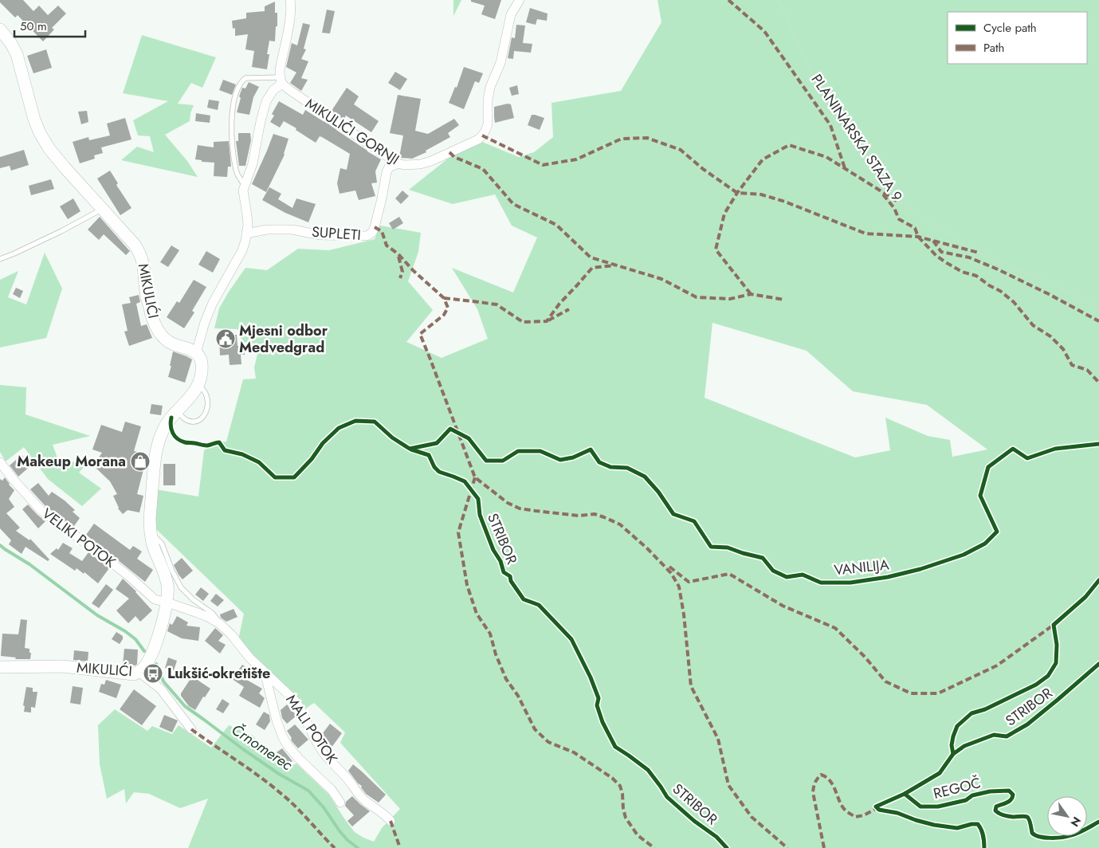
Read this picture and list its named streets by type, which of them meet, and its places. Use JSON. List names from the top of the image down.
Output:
{
  "streets": {
    "street": [
      "MIKULIĆI GORNJI",
      "SUPLETI",
      "MIKULIĆI",
      "VELIKI POTOK",
      "MALI POTOK"
    ],
    "path": ["PLANINARSKA STAZA 9"],
    "cycle path": ["STRIBOR", "VANILIJA", "REGOČ"]
  },
  "crossings": [
    ["MIKULIĆI GORNJI", "SUPLETI"],
    ["MIKULIĆI", "VELIKI POTOK"],
    ["MIKULIĆI", "MALI POTOK"],
    ["VELIKI POTOK", "MALI POTOK"]
  ],
  "water": ["Črnomerec"],
  "places": {
    "public building": ["Mjesni odbor Medvedgrad"],
    "shop": ["Makeup Morana"],
    "bus stop": ["Lukšić-okretište"]
  },
  "legend": ["Cycle path", "Path"],
  "scale_bar": "50 m",
  "north": "bottom right"
}
